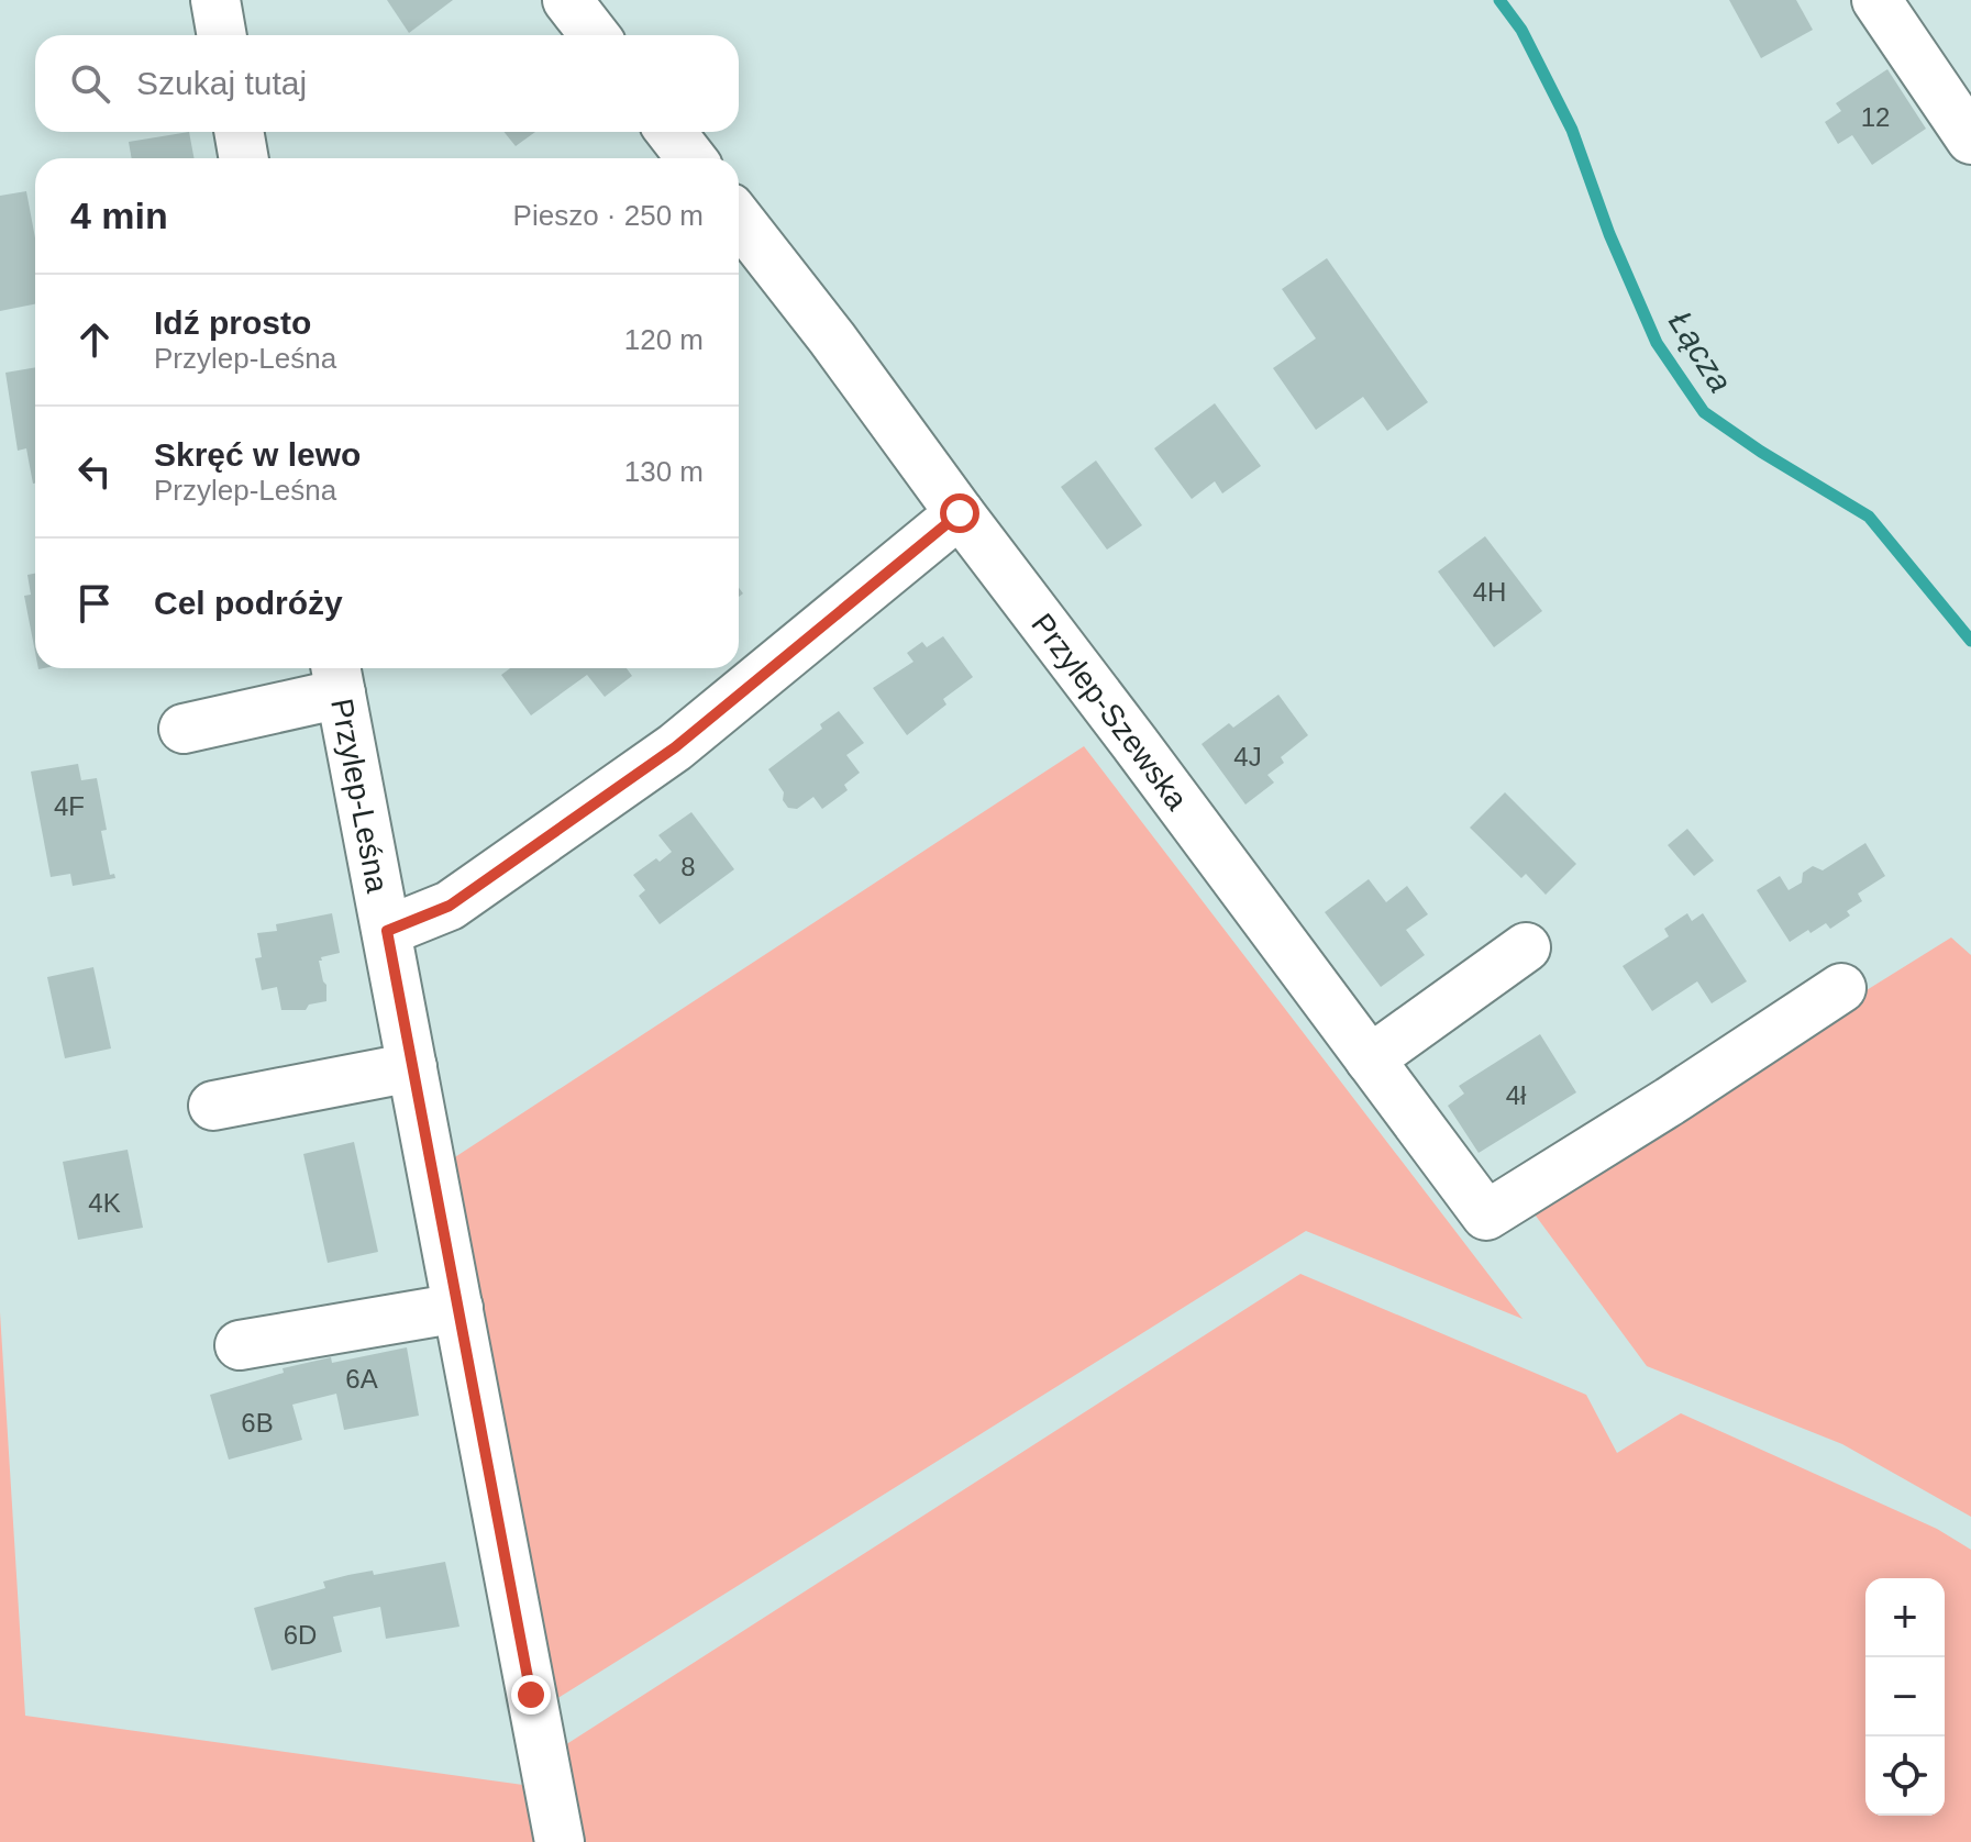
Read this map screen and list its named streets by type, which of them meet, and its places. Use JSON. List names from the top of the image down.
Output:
{
  "streets": {
    "street": ["Przylep-Szewska", "Przylep-Leśna"]
  },
  "crossings": [
    ["Przylep-Szewska", "Przylep-Leśna"]
  ],
  "water": ["Łącza"],
  "house_numbers": [
    "12",
    "4H",
    "4J",
    "4F",
    "8",
    "4ł",
    "4K",
    "6A",
    "6B",
    "6D"
  ],
  "page": {
    "search": "Szukaj tutaj",
    "heading": ["4 min", "Pieszo · 250 m"],
    "list": [
      ["Idź prosto", "Przylep-Leśna", "120 m"],
      ["Skręć w lewo", "Przylep-Leśna", "130 m"],
      "Cel podróży"
    ],
    "map_buttons": ["+", "−"]
  }
}
